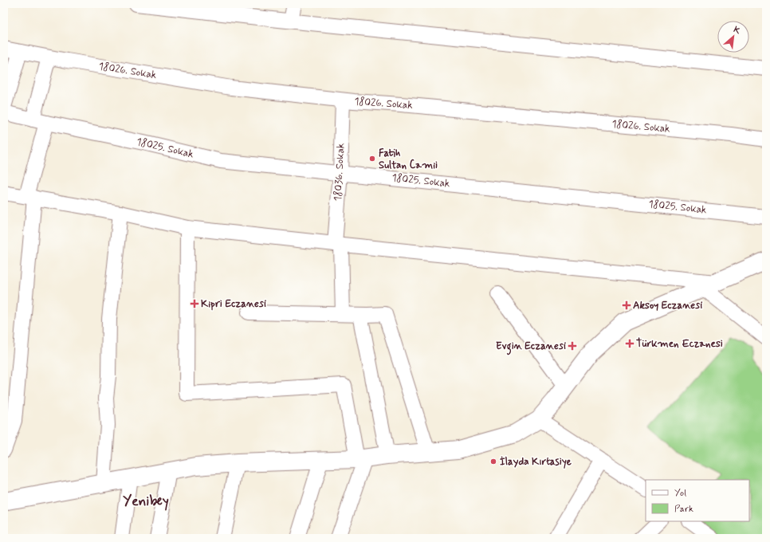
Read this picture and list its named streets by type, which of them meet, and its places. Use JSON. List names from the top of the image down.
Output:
{
  "streets": {
    "street": ["18026. Sokak", "18025. Sokak", "18036. Sokak"]
  },
  "crossings": [
    ["18026. Sokak", "18036. Sokak"],
    ["18025. Sokak", "18036. Sokak"]
  ],
  "districts": ["Yenibey"],
  "places": {
    "other": ["Fatih Sultan Camii", "İlayda Kırtasiye"],
    "health": [
      "Kipri Eczanesi",
      "Aksoy Eczanesi",
      "Türkmen Eczanesi",
      "Evgin Eczanesi"
    ]
  },
  "legend": ["Yol", "Park"],
  "north": "top right"
}
